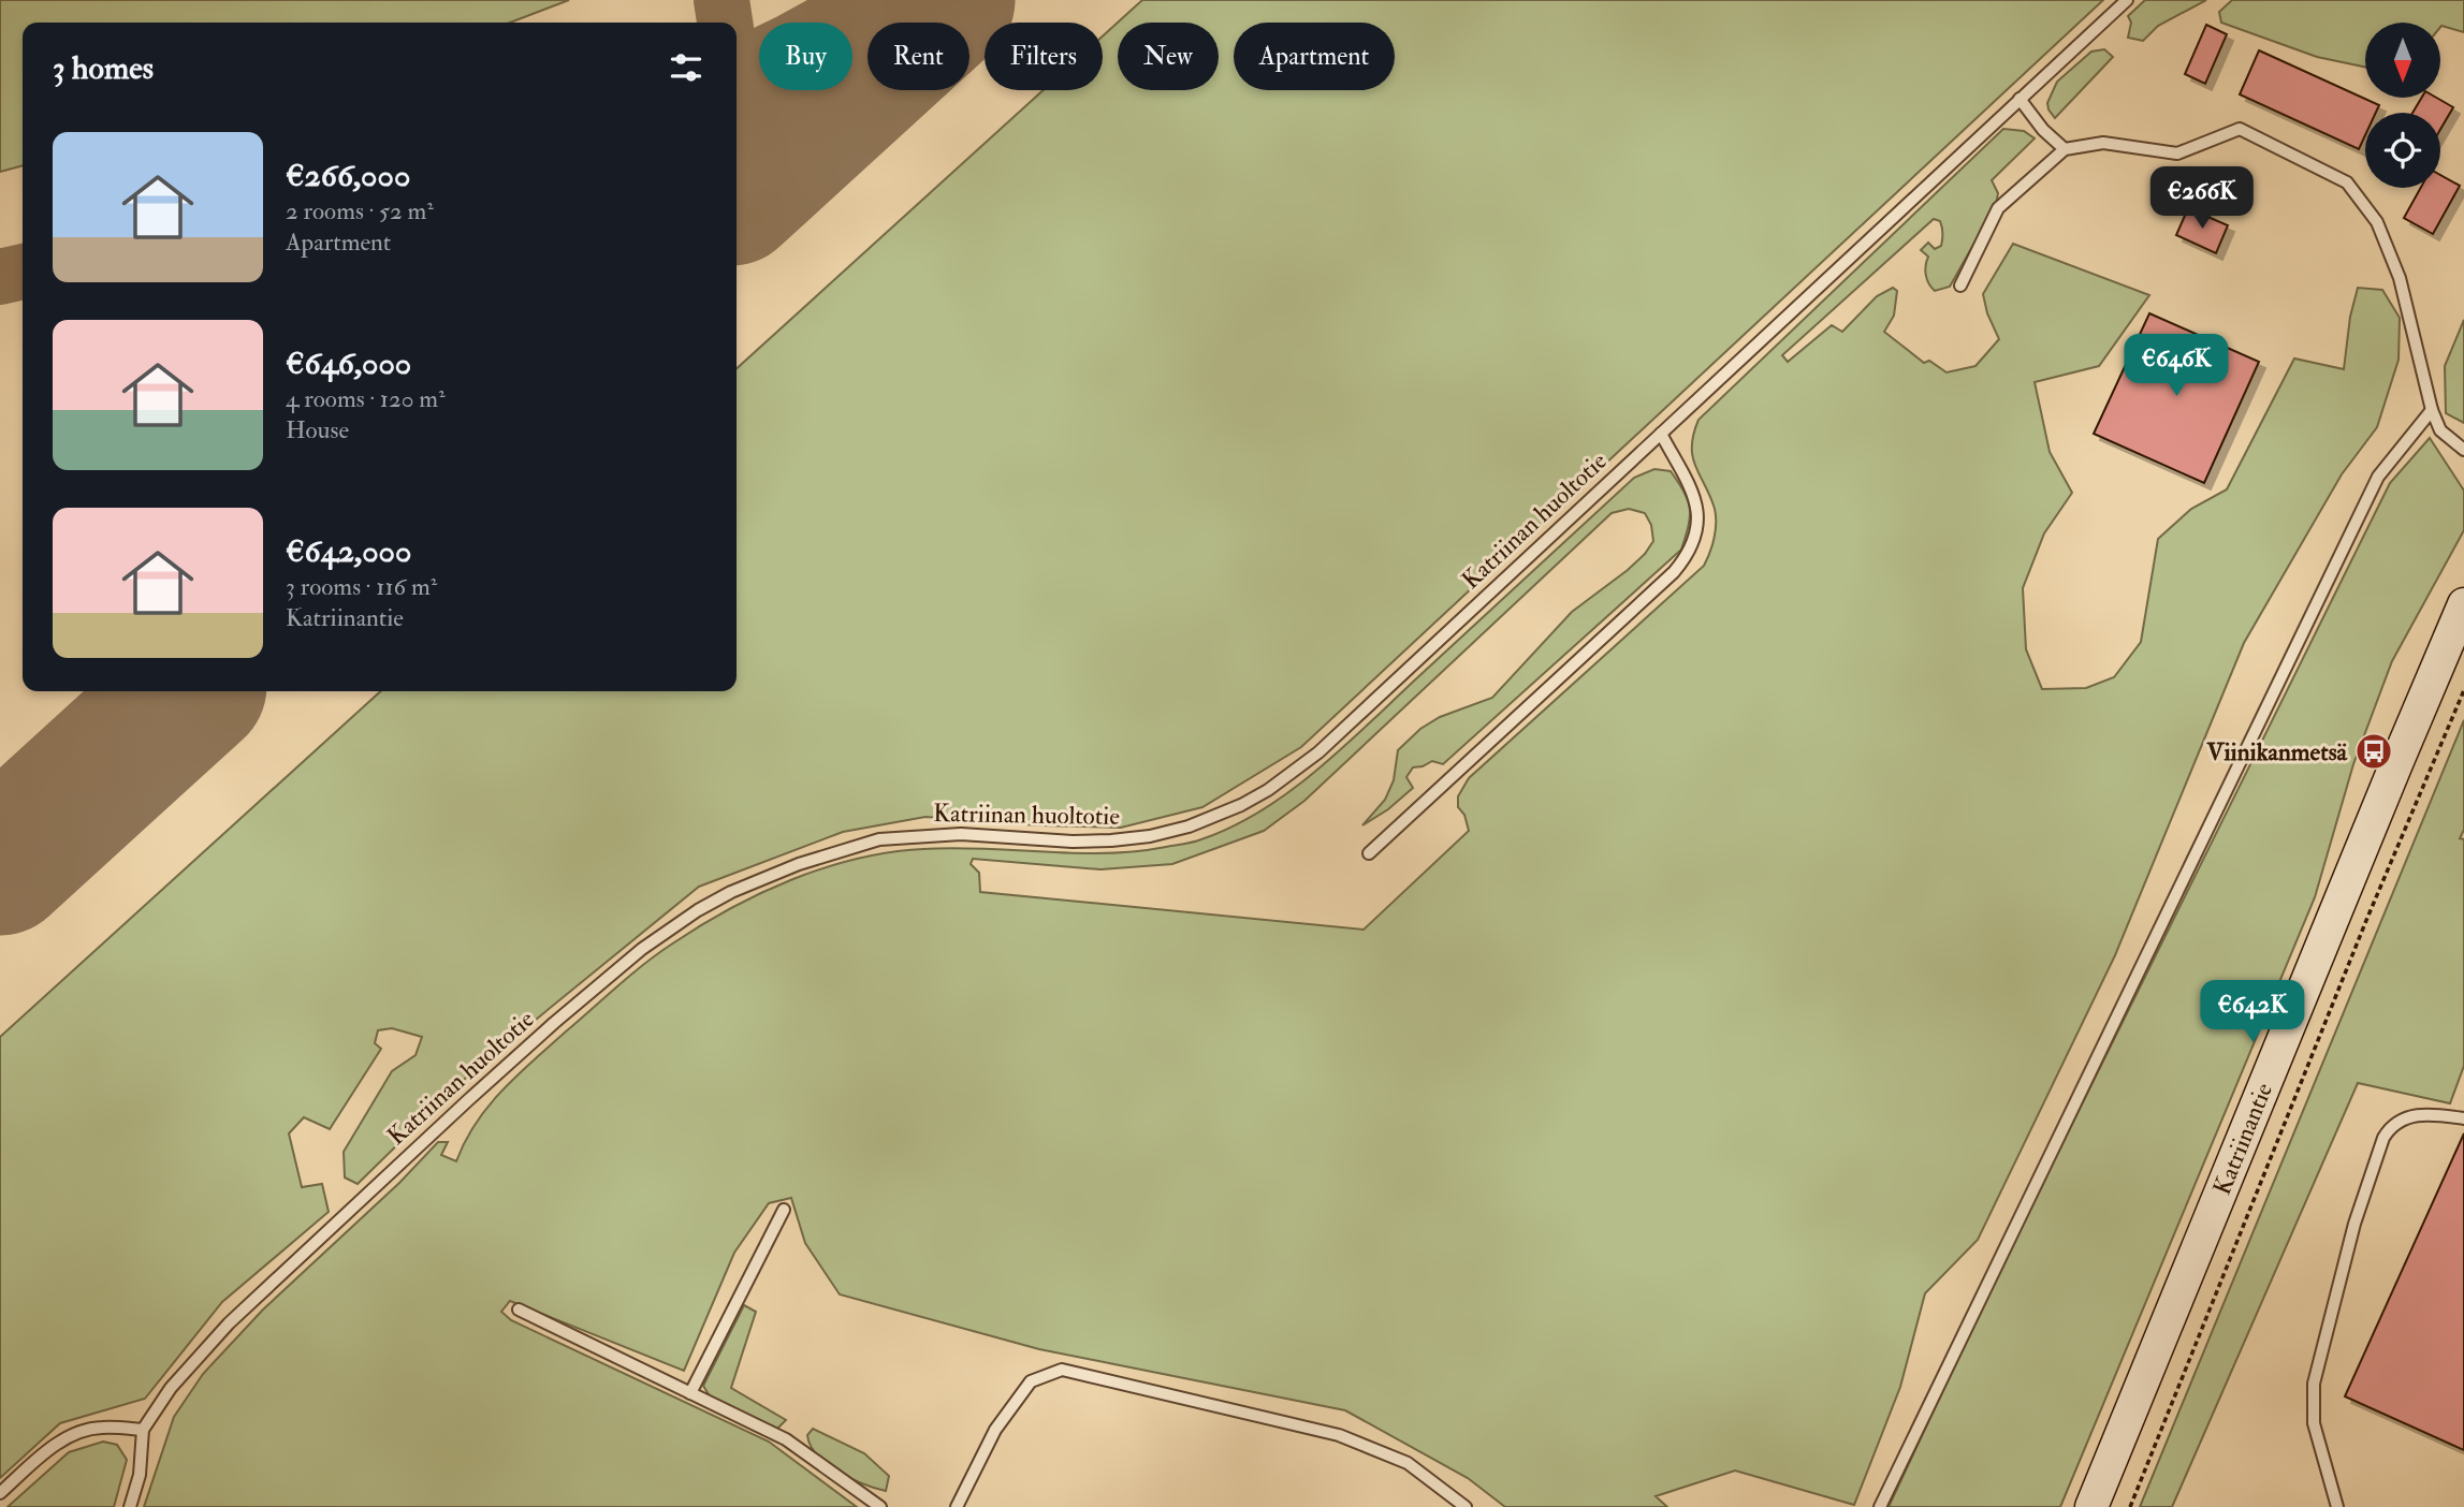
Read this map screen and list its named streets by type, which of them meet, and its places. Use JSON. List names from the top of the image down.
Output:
{
  "streets": {
    "main road": ["Katriinantie"],
    "lane": ["Katriinan huoltotie"]
  },
  "places": {
    "bus stop": ["Viinikanmetsä"]
  },
  "north": "bottom",
  "page": {
    "chip": [
      "Buy",
      "Rent",
      "Filters",
      "New",
      "Apartment"
    ],
    "heading": "3 homes",
    "list": [
      {
        "name": "€266,000",
        "note": "2 rooms · 52 m² · Apartment"
      },
      {
        "name": "€646,000",
        "note": "4 rooms · 120 m² · House"
      },
      {
        "name": "€642,000",
        "note": "3 rooms · 116 m² · Katriinantie"
      }
    ],
    "price": ["€266K", "€646K", "€642K"]
  }
}
